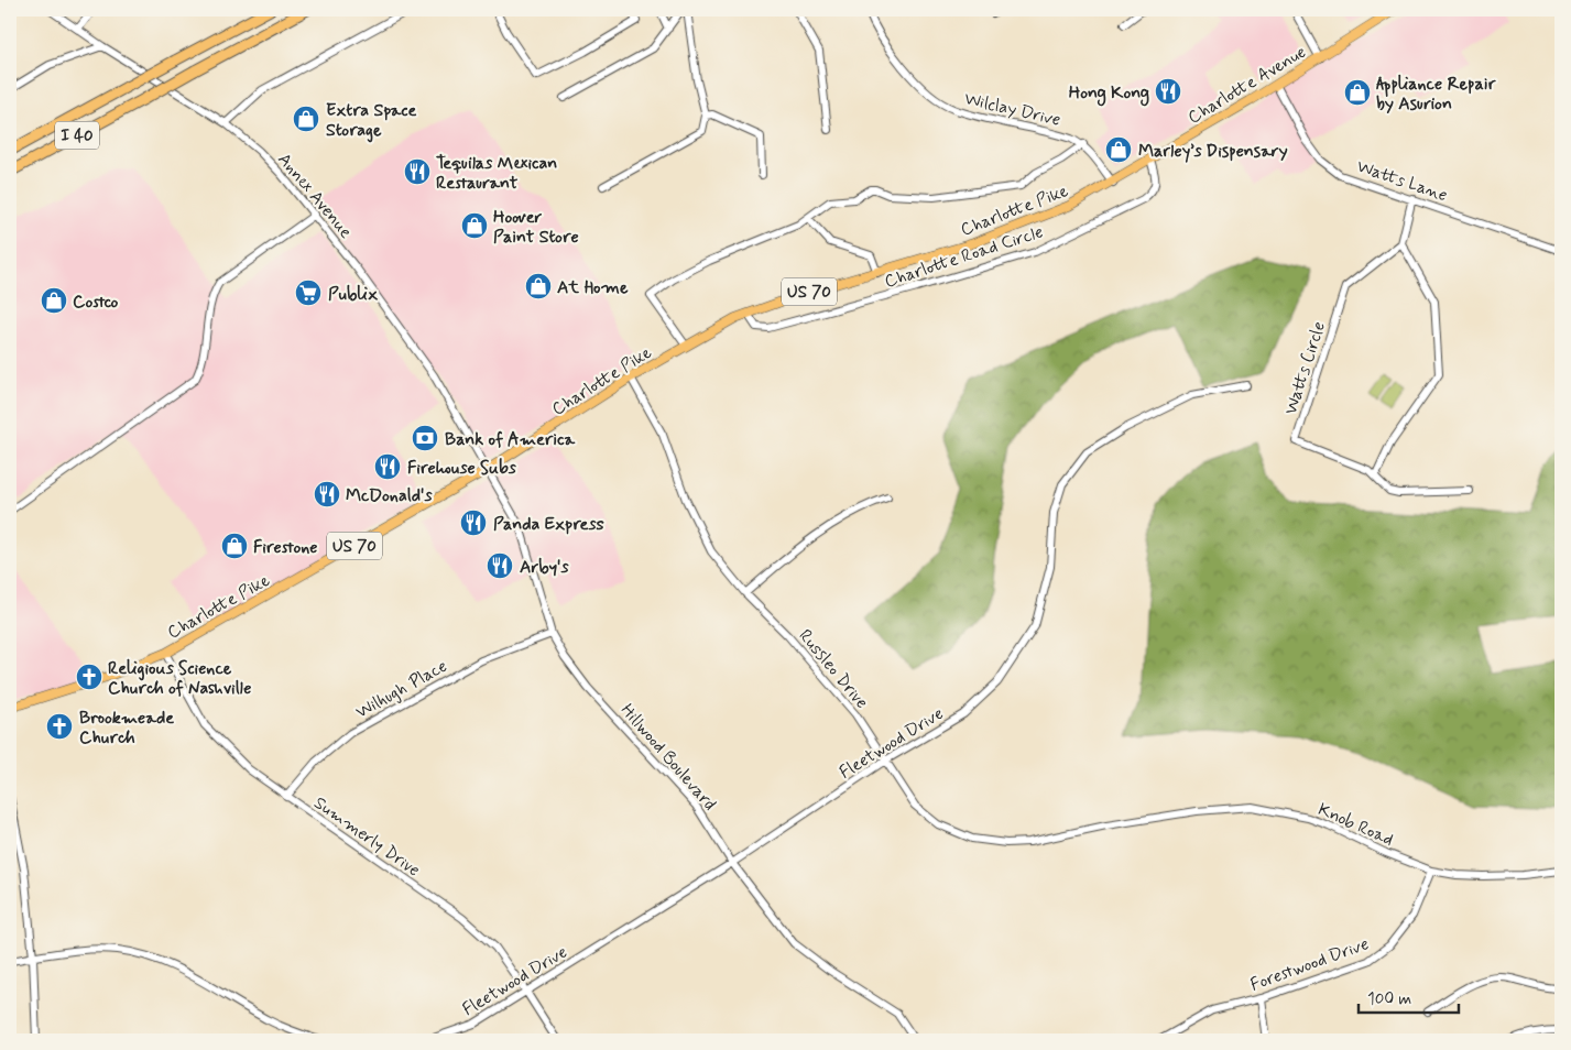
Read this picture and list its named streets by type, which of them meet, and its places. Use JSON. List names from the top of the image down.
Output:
{
  "streets": {
    "highway": ["I 40"],
    "main road": ["Charlotte Avenue", "Charlotte Pike", "US 70"],
    "street": [
      "Wilclay Drive",
      "Watts Lane",
      "Annex Avenue",
      "Charlotte Road Circle",
      "Watts Circle",
      "Russleo Drive",
      "Wilhugh Place",
      "Fleetwood Drive",
      "Hillwood Boulevard",
      "Knob Road",
      "Summerly Drive",
      "Forestwood Drive"
    ]
  },
  "crossings": [
    ["Charlotte Avenue", "Watts Lane"],
    ["Charlotte Avenue", "Charlotte Pike"],
    ["Charlotte Avenue", "Charlotte Road Circle"],
    ["Annex Avenue", "Charlotte Pike"],
    ["Annex Avenue", "Hillwood Boulevard"],
    ["Charlotte Pike", "Charlotte Road Circle"],
    ["Charlotte Pike", "Russleo Drive"],
    ["Charlotte Pike", "Hillwood Boulevard"],
    ["Charlotte Pike", "Summerly Drive"],
    ["Russleo Drive", "Fleetwood Drive"],
    ["Russleo Drive", "Knob Road"],
    ["Wilhugh Place", "Hillwood Boulevard"],
    ["Wilhugh Place", "Summerly Drive"],
    ["Fleetwood Drive", "Hillwood Boulevard"],
    ["Fleetwood Drive", "Summerly Drive"],
    ["Knob Road", "Forestwood Drive"]
  ],
  "places": {
    "restaurant": [
      "Hong Kong",
      "Tequilas Mexican Restaurant",
      "Firehouse Subs",
      "McDonald's",
      "Panda Express",
      "Arby's"
    ],
    "shop": [
      "Appliance Repair by Asurion",
      "Extra Space Storage",
      "Marley’s Dispensary",
      "Hoover Paint Store",
      "At Home",
      "Costco",
      "Firestone"
    ],
    "supermarket": ["Publix"],
    "bank": ["Bank of America"],
    "church": ["Religious Science Church of Nashville", "Brookmeade Church"]
  },
  "scale_bar": "100 m"
}
